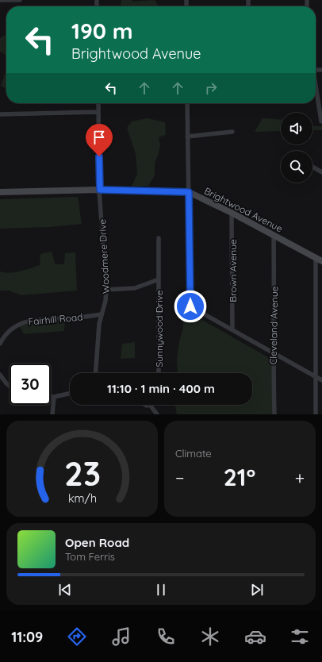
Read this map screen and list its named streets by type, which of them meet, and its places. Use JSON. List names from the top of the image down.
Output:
{
  "streets": {
    "street": [
      "Brightwood Avenue",
      "Woodmere Drive",
      "Brown Avenue",
      "Fairhill Road",
      "Cleveland Avenue",
      "Sunnywood Drive"
    ]
  },
  "crossings": [
    ["Brightwood Avenue", "Woodmere Drive"],
    ["Brightwood Avenue", "Brown Avenue"],
    ["Brightwood Avenue", "Cleveland Avenue"],
    ["Woodmere Drive", "Fairhill Road"],
    ["Woodmere Drive", "Sunnywood Drive"]
  ],
  "page": {
    "turn": ["190 m", "Brightwood Avenue"],
    "limit": "30",
    "trip": "11:10 · 1 min · 400 m",
    "tile": "Climate",
    "heat": ["−", "21°", "+"],
    "song": ["Open Road", "Tom Ferris"],
    "tabs": "11:09",
    "gauge": ["23", "km/h"]
  }
}
